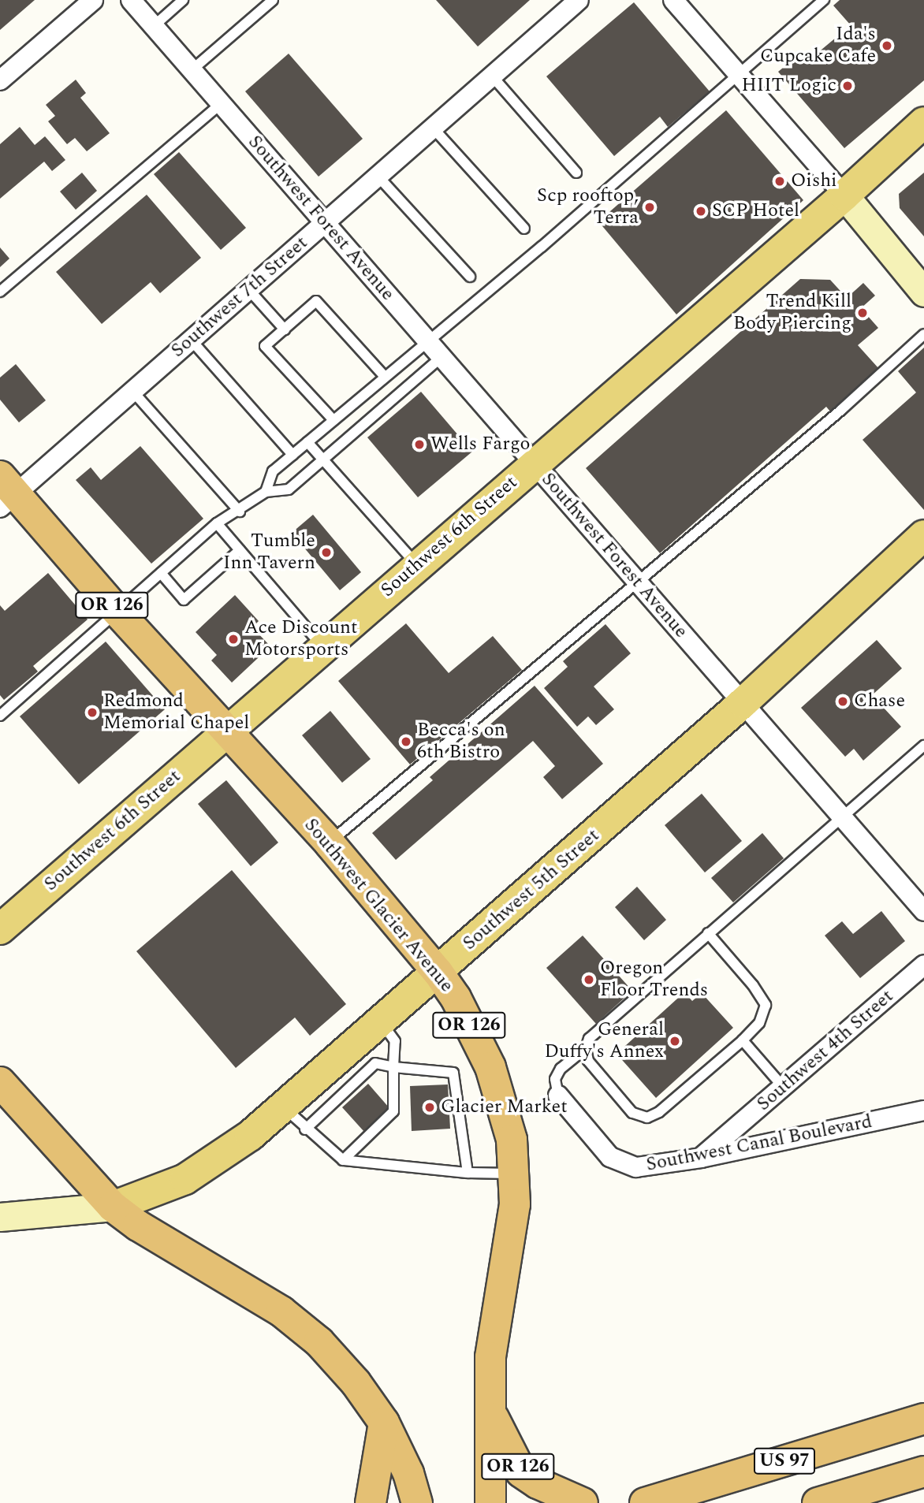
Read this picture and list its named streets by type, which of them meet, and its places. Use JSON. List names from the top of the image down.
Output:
{
  "streets": {
    "highway": ["OR 126", "Southwest Glacier Avenue", "US 97"],
    "main road": ["Southwest 6th Street", "Southwest 5th Street"],
    "street": [
      "Southwest Forest Avenue",
      "Southwest 7th Street",
      "Southwest 4th Street",
      "Southwest Canal Boulevard"
    ]
  },
  "crossings": [
    ["Southwest Forest Avenue", "Southwest 7th Street"],
    ["Southwest Forest Avenue", "Southwest 6th Street"],
    ["Southwest Forest Avenue", "Southwest 5th Street"],
    ["Southwest 7th Street", "Southwest Glacier Avenue"],
    ["Southwest 6th Street", "Southwest Glacier Avenue"],
    ["OR 126", "Southwest Glacier Avenue"],
    ["Southwest 5th Street", "Southwest Glacier Avenue"],
    ["Southwest 4th Street", "Southwest Canal Boulevard"]
  ],
  "places": [
    "Ida's Cupcake Cafe",
    "HIIT Logic",
    "Oishi",
    "Scp rooftop, Terra",
    "SCP Hotel",
    "Trend Kill Body Piercing",
    "Wells Fargo",
    "Tumble Inn Tavern",
    "Ace Discount Motorsports",
    "Chase",
    "Redmond Memorial Chapel",
    "Becca's on 6th Bistro",
    "Oregon Floor Trends",
    "General Duffy's Annex",
    "Glacier Market"
  ]
}
